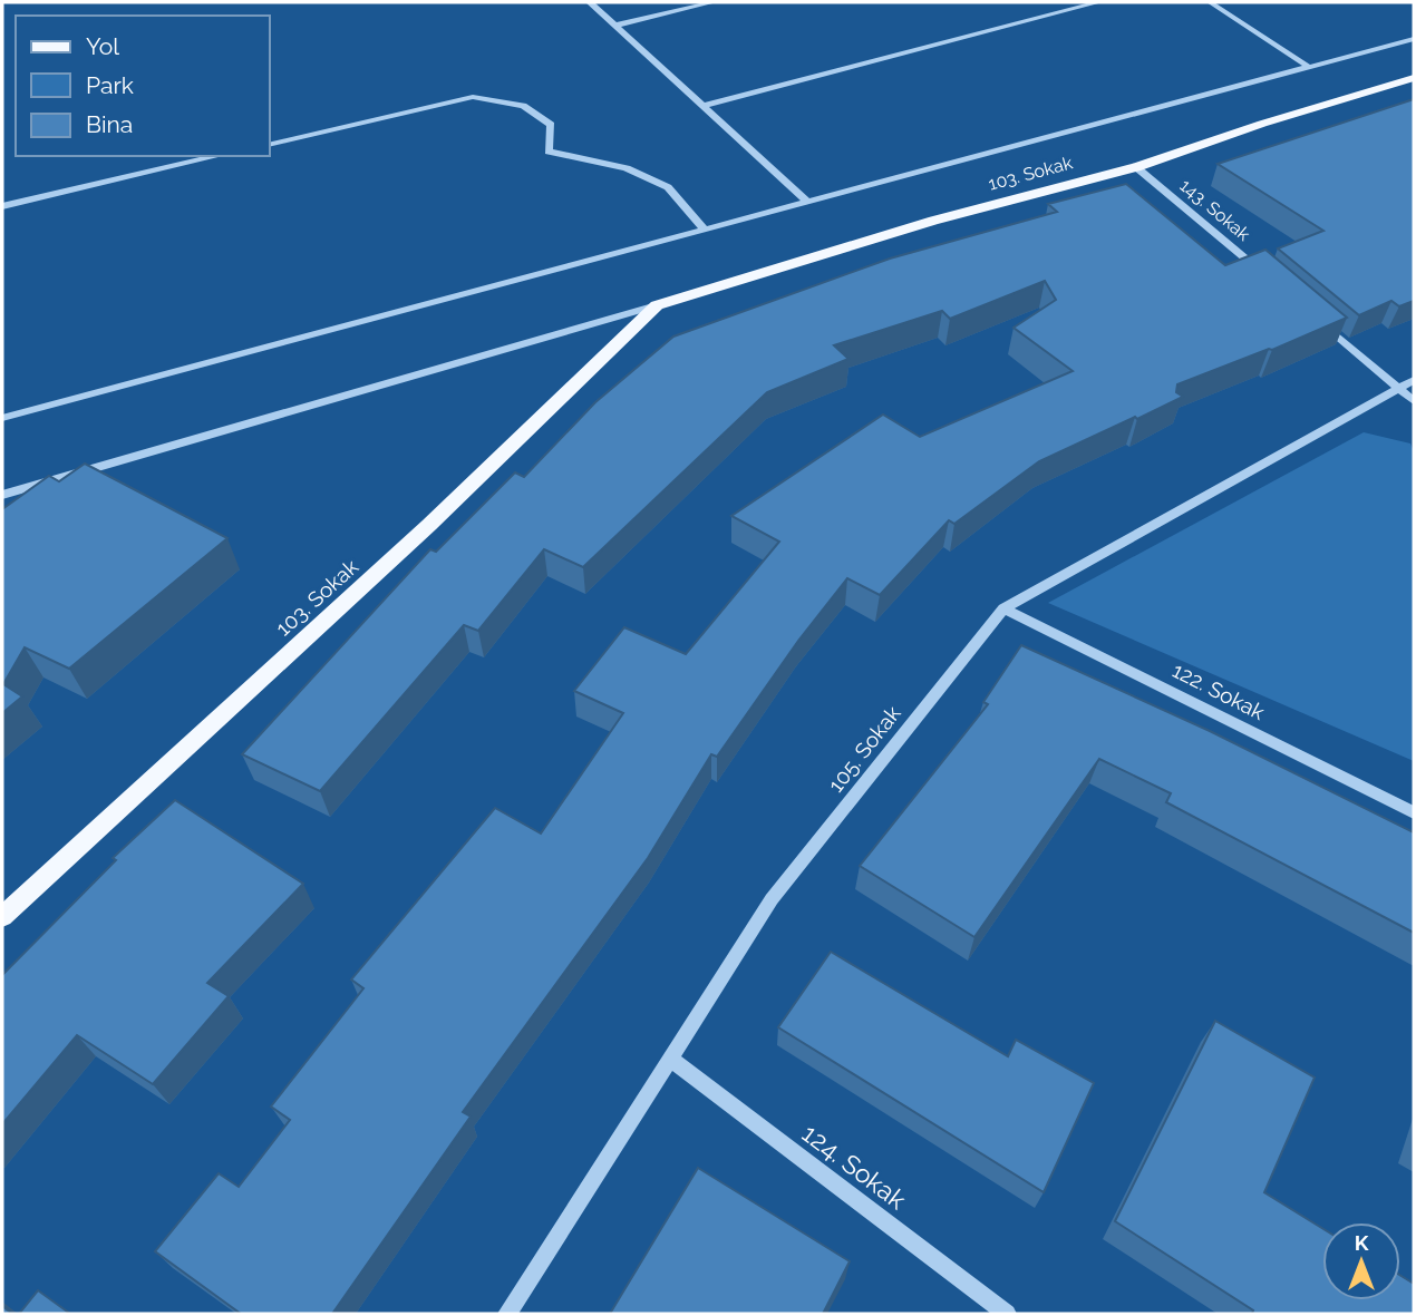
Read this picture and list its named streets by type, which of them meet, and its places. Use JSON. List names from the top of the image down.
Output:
{
  "streets": {
    "main road": ["103. Sokak"],
    "street": [
      "143. Sokak",
      "122. Sokak",
      "105. Sokak",
      "124. Sokak"
    ]
  },
  "crossings": [
    ["103. Sokak", "143. Sokak"],
    ["122. Sokak", "105. Sokak"],
    ["105. Sokak", "124. Sokak"]
  ],
  "legend": ["Yol", "Park", "Bina"],
  "north": "top"
}
